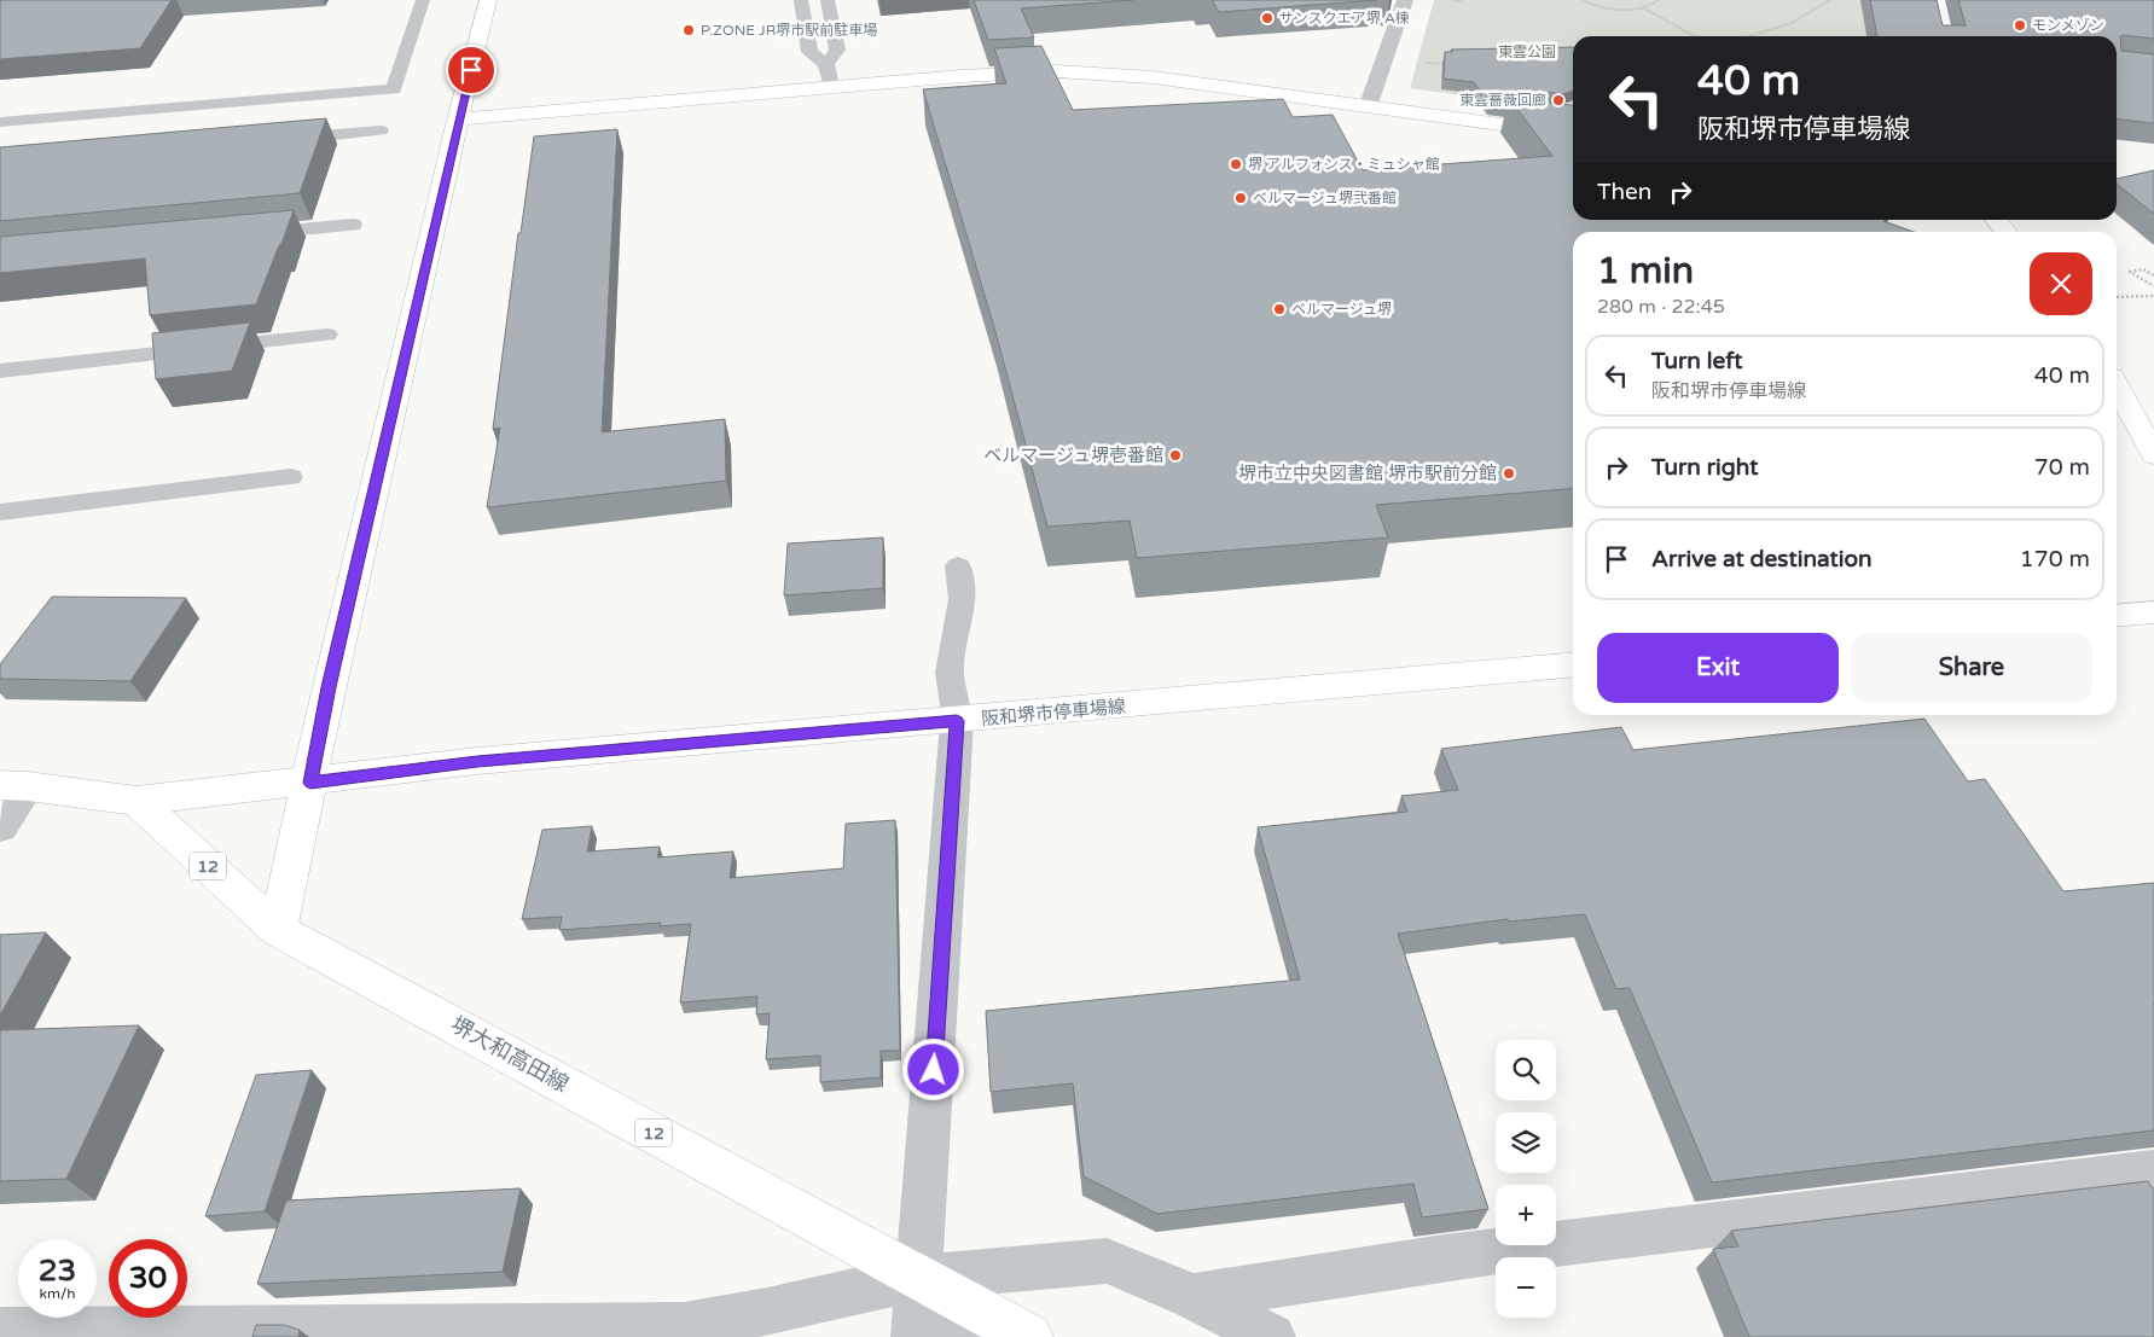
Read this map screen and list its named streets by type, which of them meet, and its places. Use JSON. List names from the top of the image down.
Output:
{
  "streets": {
    "street": ["阪和堺市停車場線", "12", "堺大和高田線"]
  },
  "crossings": [
    ["阪和堺市停車場線", "堺大和高田線"]
  ],
  "parks": ["東雲公園"],
  "places": [
    "サンスクエア堺 A棟",
    "モンメゾン",
    "P.ZONE JR堺市駅前駐車場",
    "東雲薔薇回廊",
    "堺 アルフォンス・ミュシャ館",
    "ベルマージュ堺弐番館",
    "ベルマージュ堺",
    "ベルマージュ堺壱番館",
    "堺市立中央図書館 堺市駅前分館"
  ],
  "page": {
    "turn": ["40 m", "阪和堺市停車場線"],
    "then": "Then",
    "heading": ["1 min", "280 m · 22:45"],
    "list": [
      {
        "name": "Turn left",
        "note": "阪和堺市停車場線",
        "value": "40 m"
      },
      {
        "name": "Turn right",
        "value": "70 m"
      },
      {
        "name": "Arrive at destination",
        "value": "170 m"
      }
    ],
    "buttons": ["Exit", "Share"],
    "map_buttons": ["+", "−"],
    "speed": "23 km/h",
    "limit": "30"
  }
}
